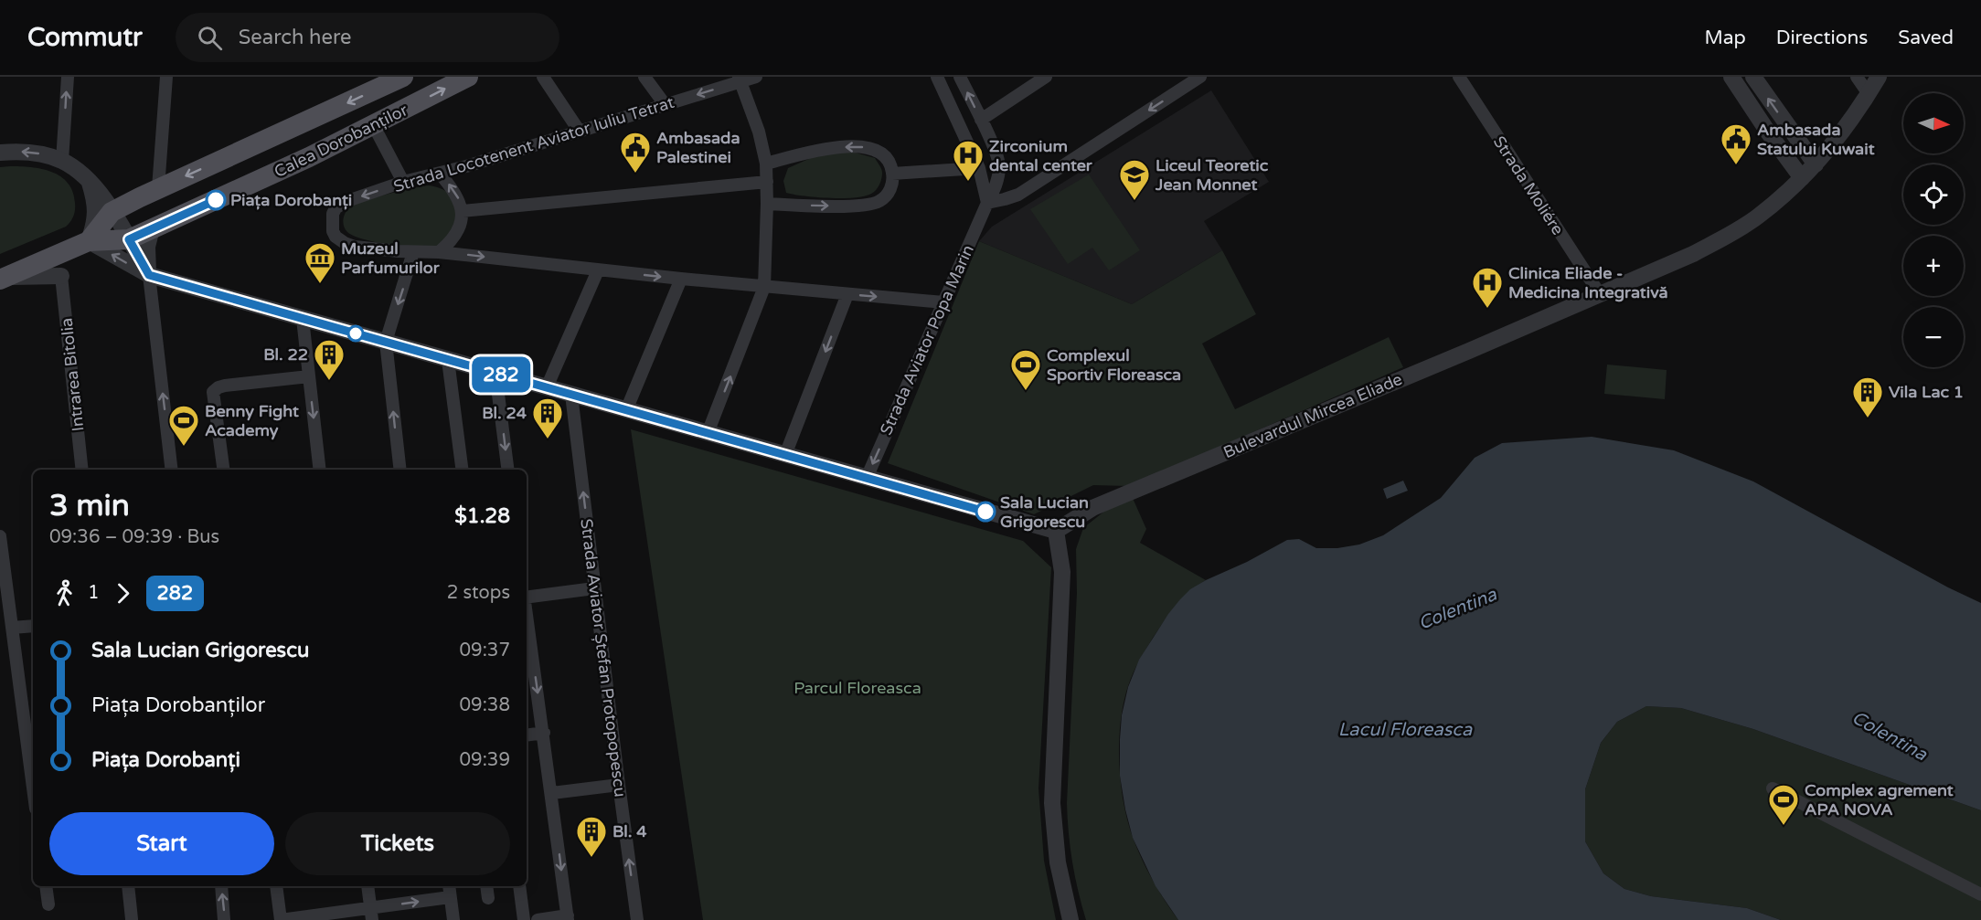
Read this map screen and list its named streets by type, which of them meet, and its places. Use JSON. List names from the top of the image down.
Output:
{
  "streets": {
    "main road": ["Calea Dorobanților"],
    "street": [
      "Strada Locotenent Aviator Iuliu Tetrat",
      "Strada Moliére",
      "Strada Aviator Popa Marin",
      "Intrarea Bitolia",
      "Bulevardul Mircea Eliade",
      "Strada Aviator Ștefan Protopopescu"
    ]
  },
  "crossings": [
    ["Strada Moliére", "Bulevardul Mircea Eliade"]
  ],
  "water": ["Colentina", "Lacul Floreasca"],
  "parks": ["Parcul Floreasca"],
  "places": {
    "public building": ["Ambasada Statului Kuwait", "Ambasada Palestinei"],
    "hospital": ["Zirconium dental center", "Clinica Eliade - Medicina Integrativă"],
    "other": ["Piața Dorobanți", "Sala Lucian Grigorescu"],
    "school or university": ["Liceul Teoretic Jean Monnet"],
    "museum": ["Muzeul Parfumurilor"],
    "building": [
      "Bl. 22",
      "Vila Lac 1",
      "Bl. 24",
      "Bl. 4"
    ],
    "sports": ["Complexul Sportiv Floreasca", "Benny Fight Academy", "Complex agrement APA NOVA"]
  },
  "lines": ["bus line 282"],
  "north": "right",
  "page": {
    "header": "Commutr",
    "search": "Search here",
    "nav": ["Map", "Directions", "Saved"],
    "on_map": "282",
    "map_buttons": ["+", "−"],
    "heading": ["3 min", "09:36 – 09:39 · Bus", "$1.28"],
    "legs": ["1", "282", "2 stops"],
    "list": [
      {
        "name": "Sala Lucian Grigorescu",
        "value": "09:37"
      },
      {
        "name": "Piața Dorobanților",
        "value": "09:38"
      },
      {
        "name": "Piața Dorobanți",
        "value": "09:39"
      }
    ],
    "buttons": ["Start", "Tickets"]
  }
}
